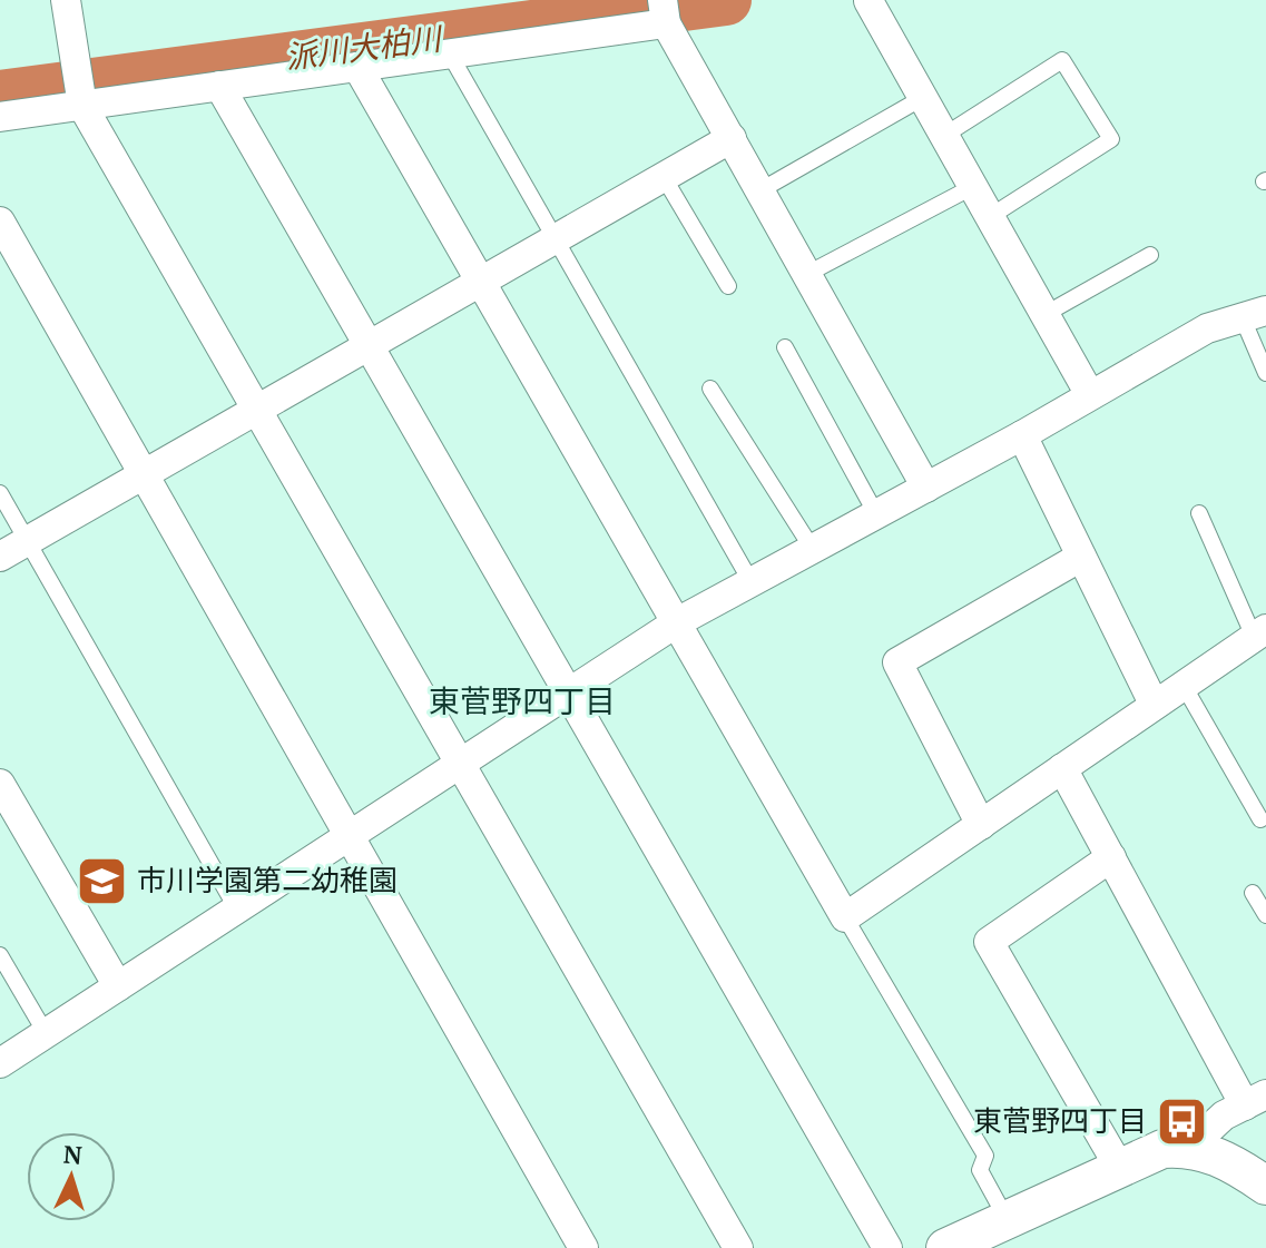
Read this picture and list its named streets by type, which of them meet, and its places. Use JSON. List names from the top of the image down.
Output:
{
  "districts": ["東菅野四丁目"],
  "water": ["派川大柏川"],
  "places": {
    "school or university": ["市川学園第二幼稚園"],
    "bus stop": ["東菅野四丁目"]
  },
  "north": "top"
}
